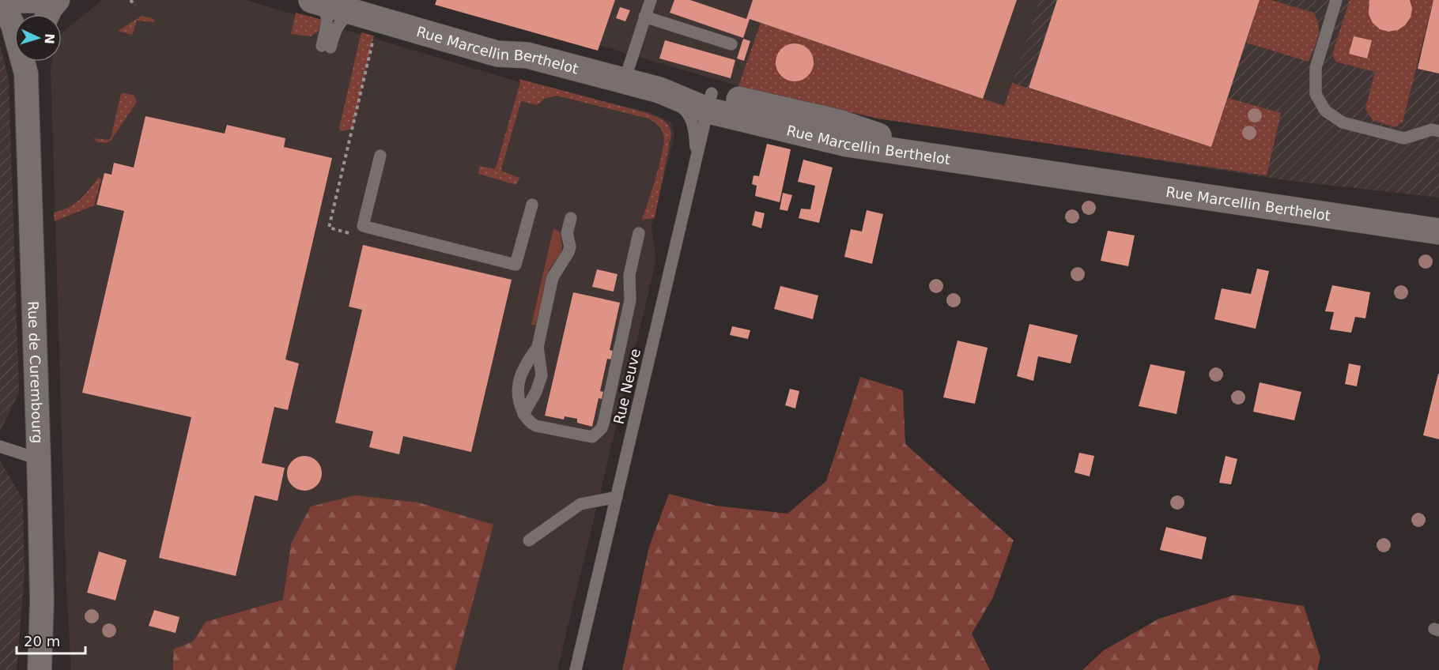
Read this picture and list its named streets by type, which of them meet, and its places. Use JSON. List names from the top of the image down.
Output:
{
  "streets": {
    "main road": ["Rue Marcellin Berthelot"],
    "street": ["Rue de Curembourg"],
    "lane": ["Rue Neuve"]
  },
  "crossings": [
    ["Rue Marcellin Berthelot", "Rue Neuve"]
  ],
  "scale_bar": "20 m",
  "north": "right"
}
